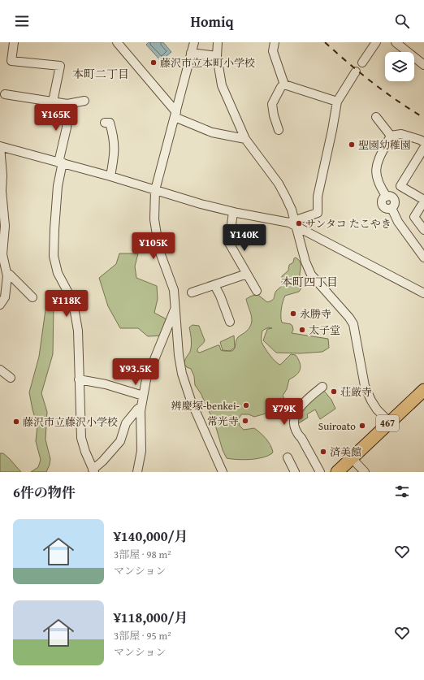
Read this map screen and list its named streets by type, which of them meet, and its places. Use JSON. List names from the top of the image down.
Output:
{
  "streets": {
    "highway": ["467"]
  },
  "districts": ["本町二丁目", "本町四丁目"],
  "places": [
    "藤沢市立本町小学校",
    "聖園幼稚園",
    "サンタコ たこやき",
    "永勝寺",
    "太子堂",
    "荘厳寺",
    "辨慶塚-benkei-",
    "常光寺",
    "藤沢市立藤沢小学校",
    "Suiroato",
    "済美館"
  ],
  "page": {
    "header": "Homiq",
    "price": [
      "¥165K",
      "¥140K",
      "¥105K",
      "¥118K",
      "¥93.5K",
      "¥79K"
    ],
    "heading": "6件の物件",
    "list": [
      {
        "name": "¥140,000/月",
        "note": "3部屋 · 98 m² · マンション"
      },
      {
        "name": "¥118,000/月",
        "note": "3部屋 · 95 m² · マンション"
      }
    ]
  }
}
